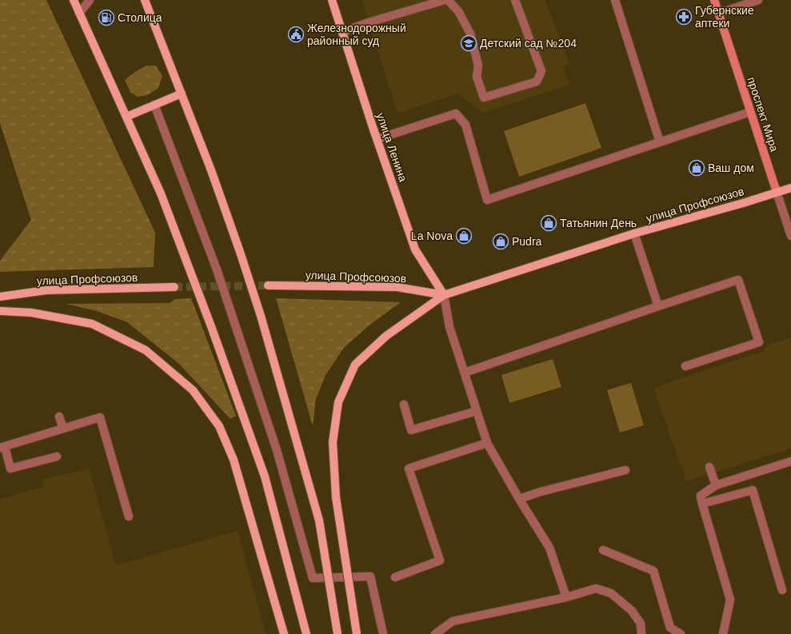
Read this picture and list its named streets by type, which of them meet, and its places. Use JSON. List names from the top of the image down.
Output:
{
  "streets": {
    "main road": ["проспект Мира", "улица Ленина", "улица Профсоюзов"]
  },
  "crossings": [
    ["проспект Мира", "улица Профсоюзов"],
    ["улица Ленина", "улица Профсоюзов"]
  ],
  "places": {
    "pharmacy": ["Губернские аптеки"],
    "fuel station": ["Столица"],
    "public building": ["Железнодорожный районный суд"],
    "school or university": ["Детский сад №204"],
    "shop": [
      "Ваш дом",
      "Татьянин День",
      "La Nova",
      "Pudra"
    ]
  }
}
